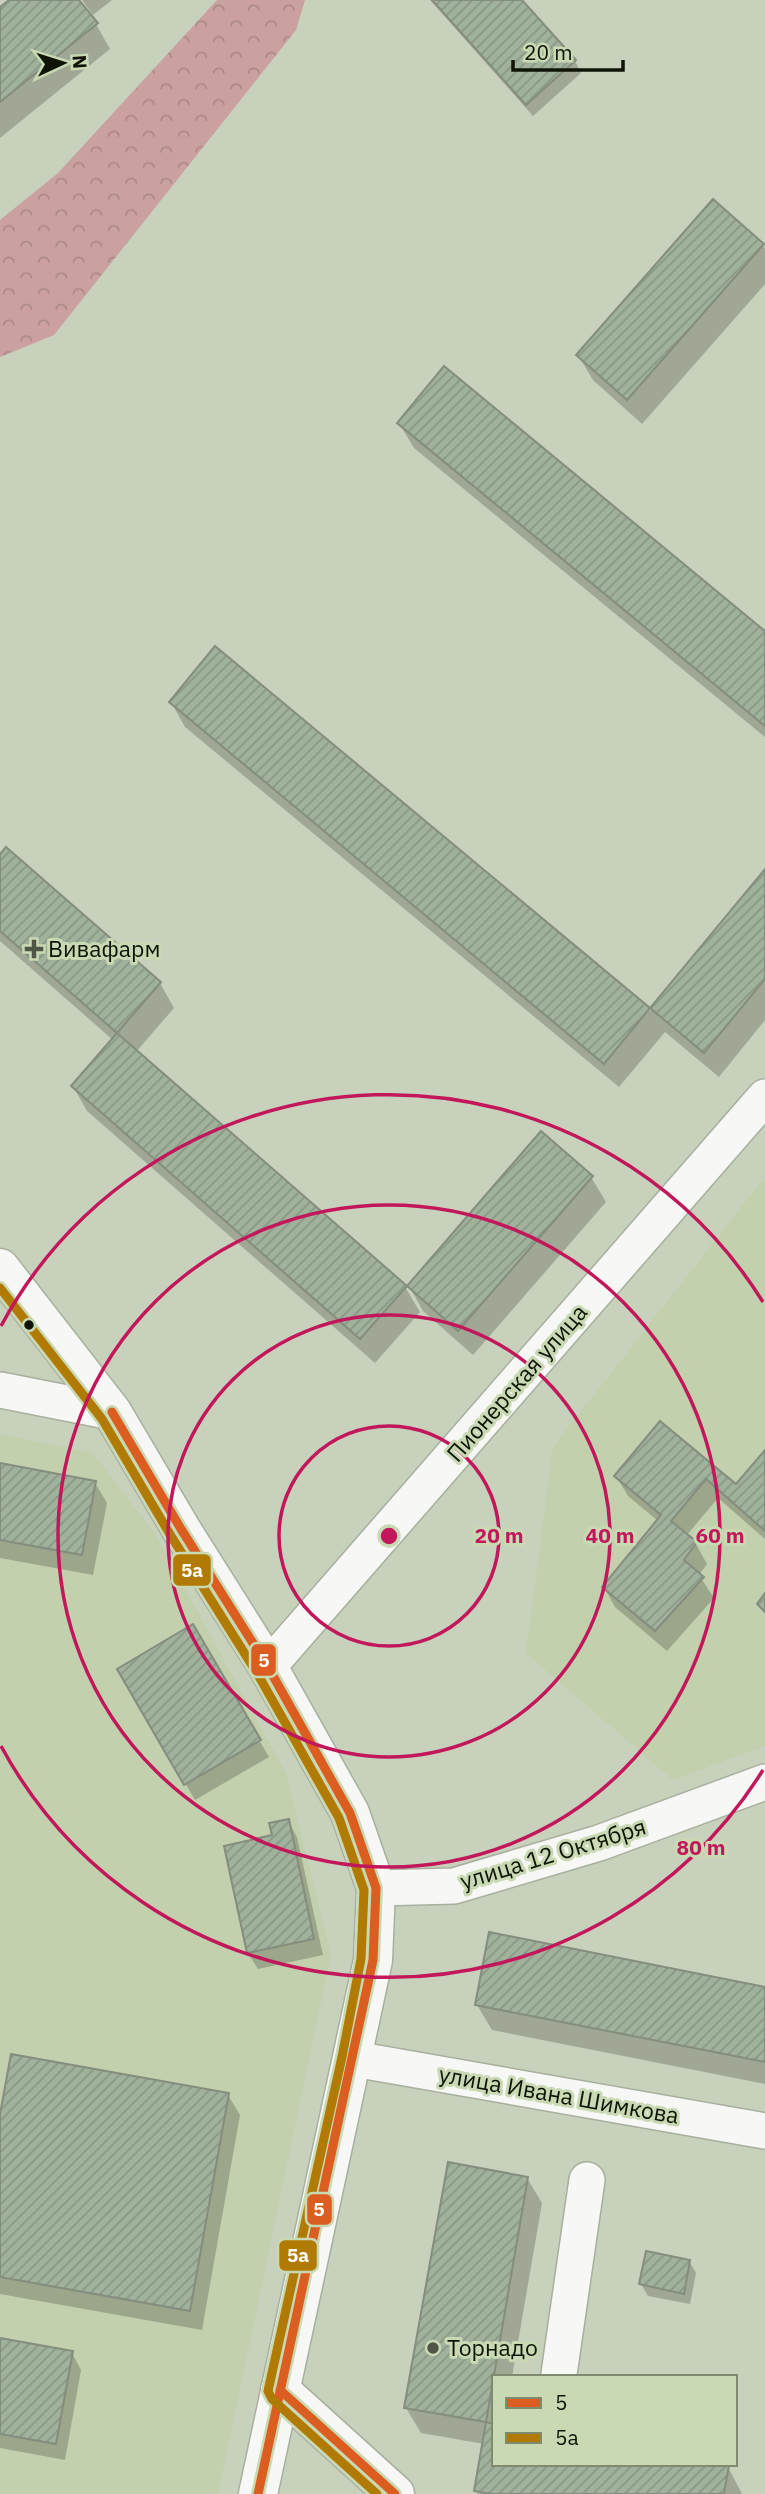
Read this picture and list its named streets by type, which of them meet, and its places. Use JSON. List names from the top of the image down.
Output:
{
  "streets": {
    "street": ["Пионерская улица", "улица 12 Октября", "улица Ивана Шимкова"]
  },
  "places": {
    "health": ["Вивафарм"],
    "other": ["Торнадо"]
  },
  "lines": ["transit line 5а", "transit line 5"],
  "legend": ["5", "5а"],
  "scale_bar": "20 m",
  "north": "right",
  "rings": [
    "20 m",
    "40 m",
    "60 m",
    "80 m"
  ]
}
